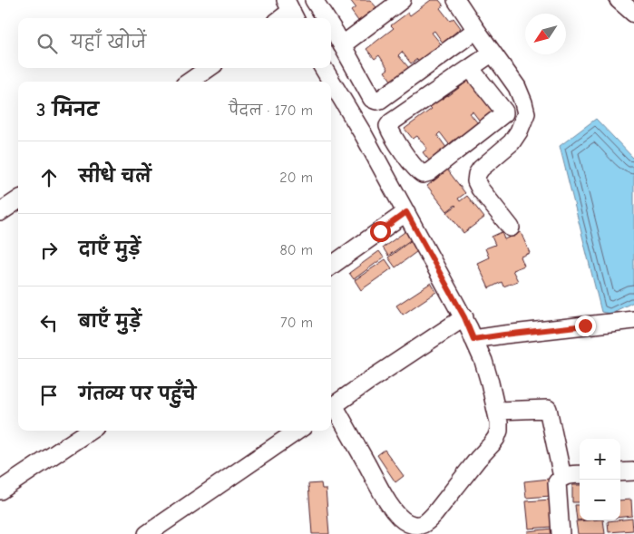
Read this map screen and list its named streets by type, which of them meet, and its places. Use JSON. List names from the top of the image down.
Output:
{
  "north": "bottom left",
  "page": {
    "search": "यहाँ खोजें",
    "heading": ["3 मिनट", "पैदल · 170 m"],
    "list": [
      ["सीधे चलें", "20 m"],
      ["दाएँ मुड़ें", "80 m"],
      ["बाएँ मुड़ें", "70 m"],
      "गंतव्य पर पहुँचे"
    ],
    "map_buttons": ["+", "−"]
  }
}
